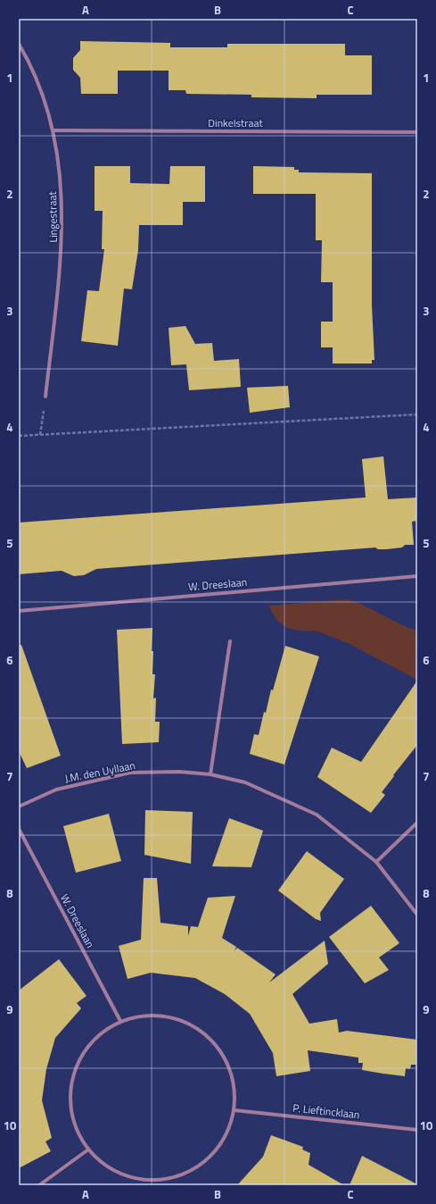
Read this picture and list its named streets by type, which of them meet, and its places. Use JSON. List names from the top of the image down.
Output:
{
  "streets": {
    "street": [
      "Dinkelstraat",
      "Lingestraat",
      "W. Dreeslaan",
      "J.M. den Uyllaan",
      "P. Lieftincklaan"
    ]
  },
  "crossings": [
    ["Dinkelstraat", "Lingestraat"]
  ],
  "grid": {
    "columns": ["A", "B", "C"],
    "rows": [
      "1",
      "2",
      "3",
      "4",
      "5",
      "6",
      "7",
      "8",
      "9",
      "10"
    ]
  }
}
